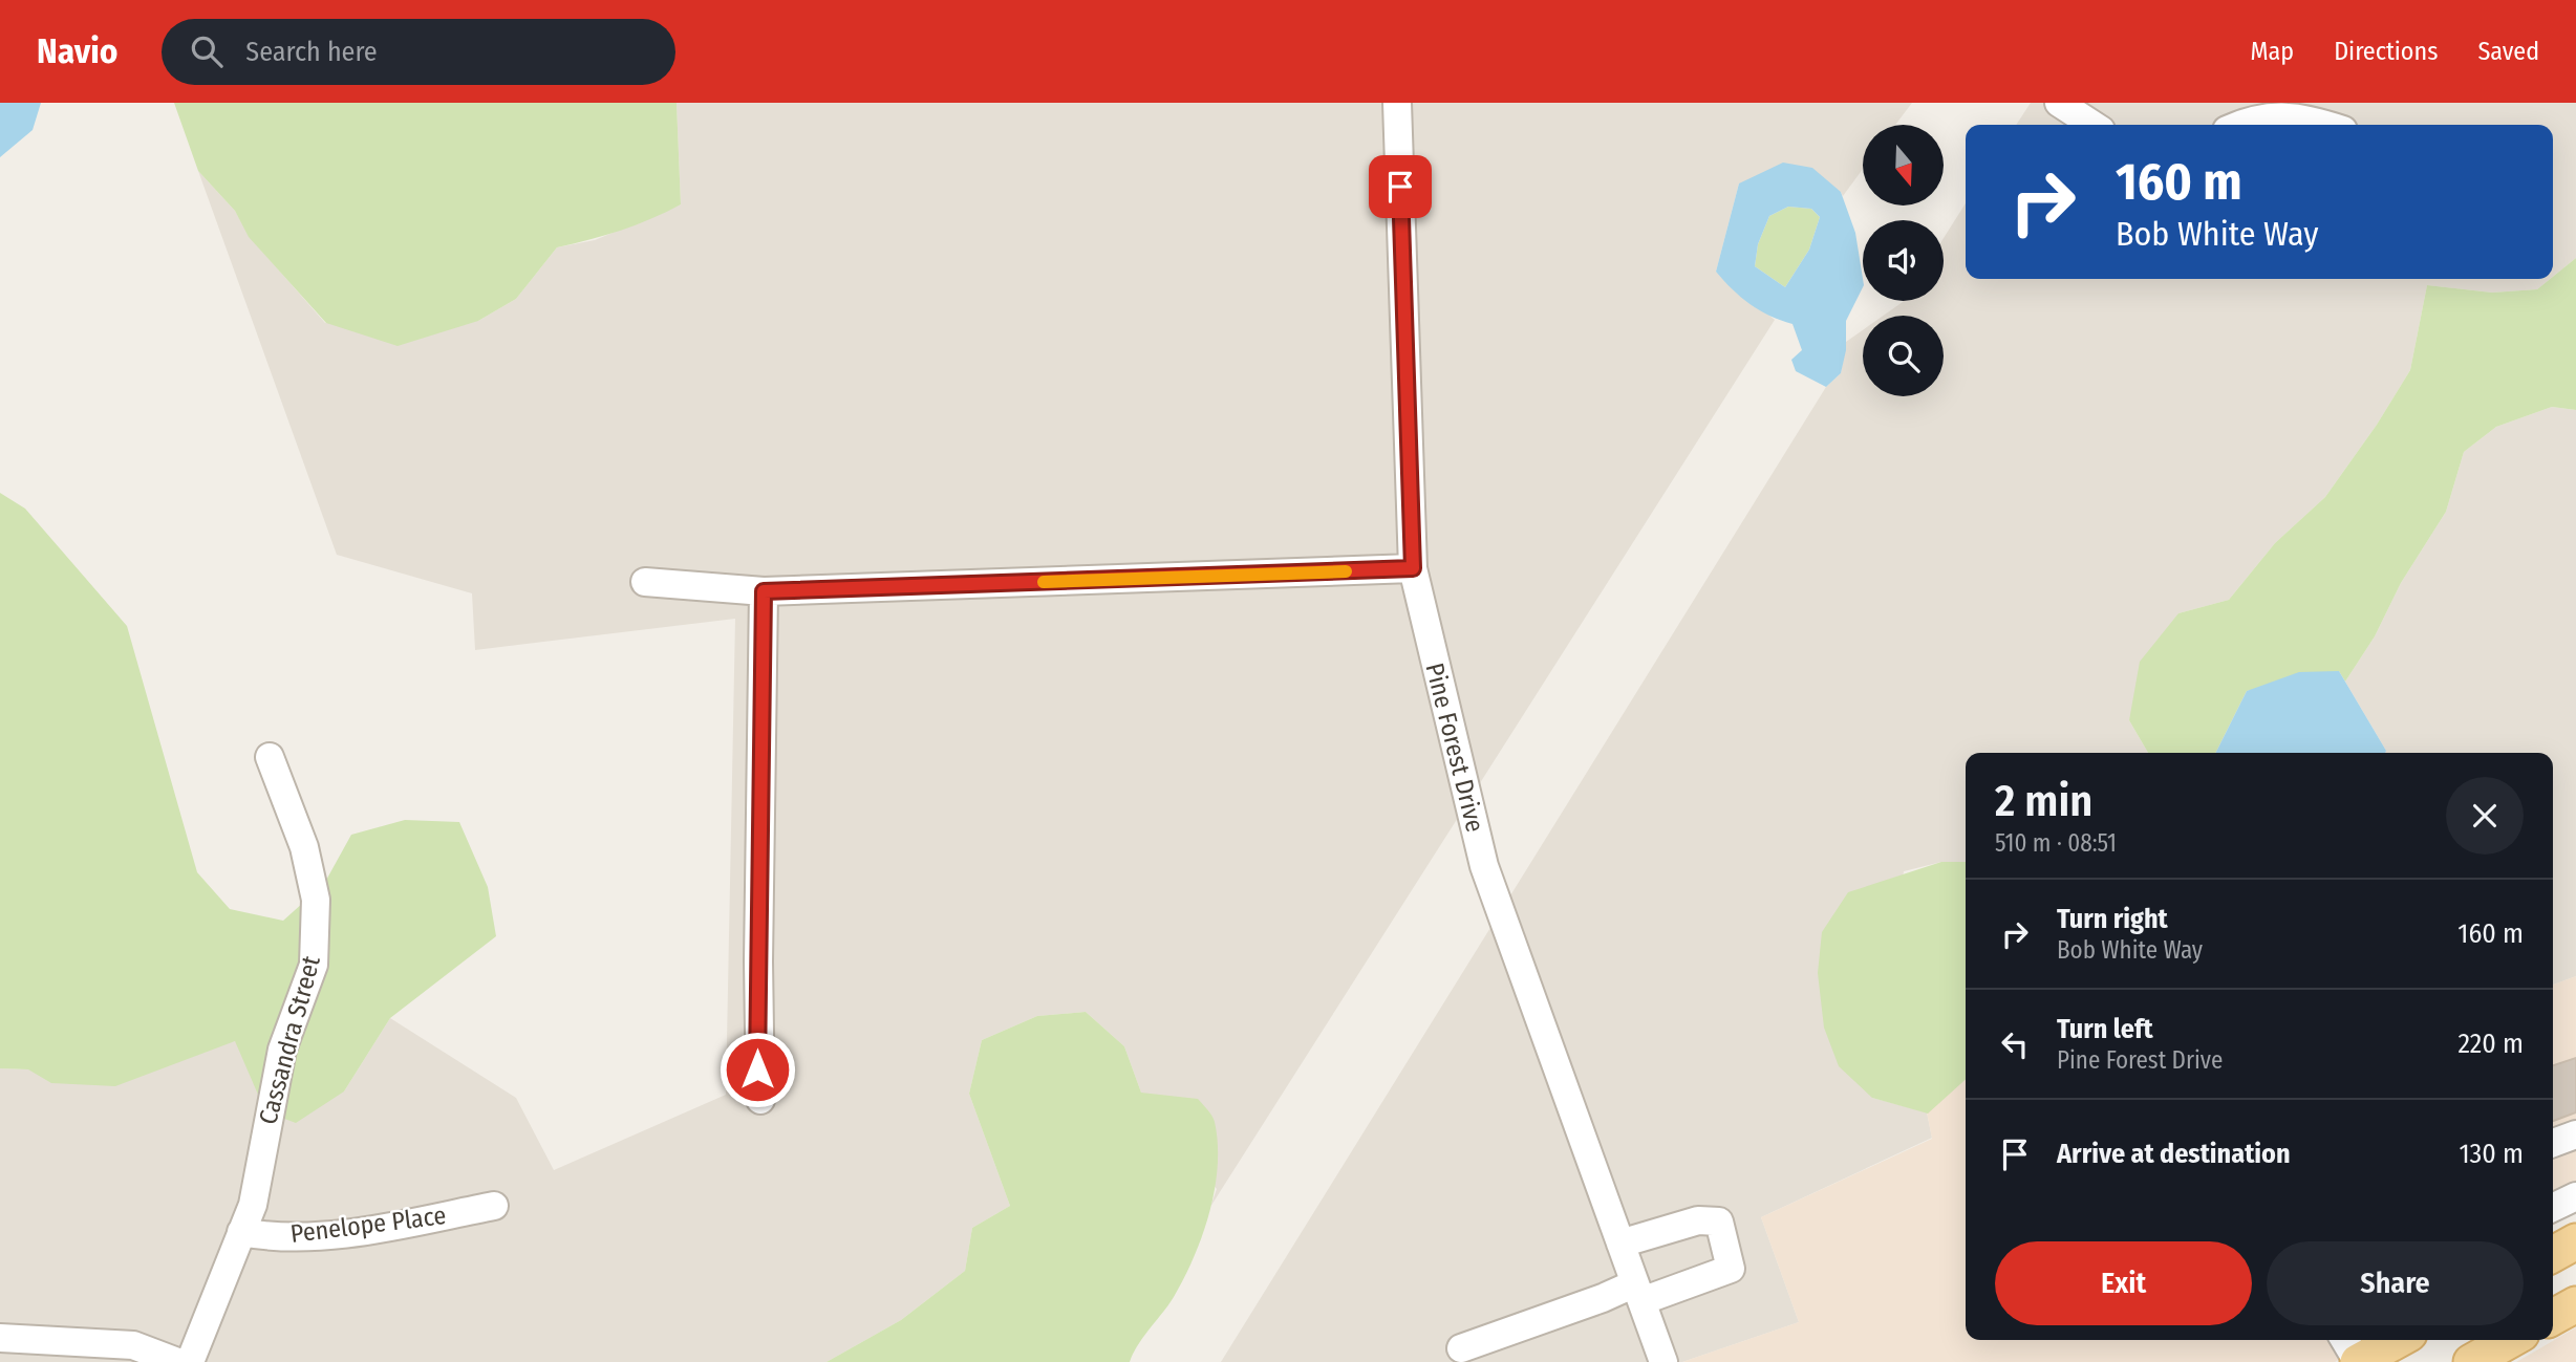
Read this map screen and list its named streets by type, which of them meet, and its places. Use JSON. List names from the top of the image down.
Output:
{
  "streets": {
    "street": ["Pine Forest Drive", "Cassandra Street", "Penelope Place"]
  },
  "crossings": [
    ["Cassandra Street", "Penelope Place"]
  ],
  "north": "bottom",
  "page": {
    "header": "Navio",
    "search": "Search here",
    "nav": ["Map", "Directions", "Saved"],
    "turn": ["160 m", "Bob White Way"],
    "heading": ["2 min", "510 m · 08:51"],
    "list": [
      {
        "name": "Turn right",
        "note": "Bob White Way",
        "value": "160 m"
      },
      {
        "name": "Turn left",
        "note": "Pine Forest Drive",
        "value": "220 m"
      },
      {
        "name": "Arrive at destination",
        "value": "130 m"
      }
    ],
    "buttons": ["Exit", "Share"]
  }
}
